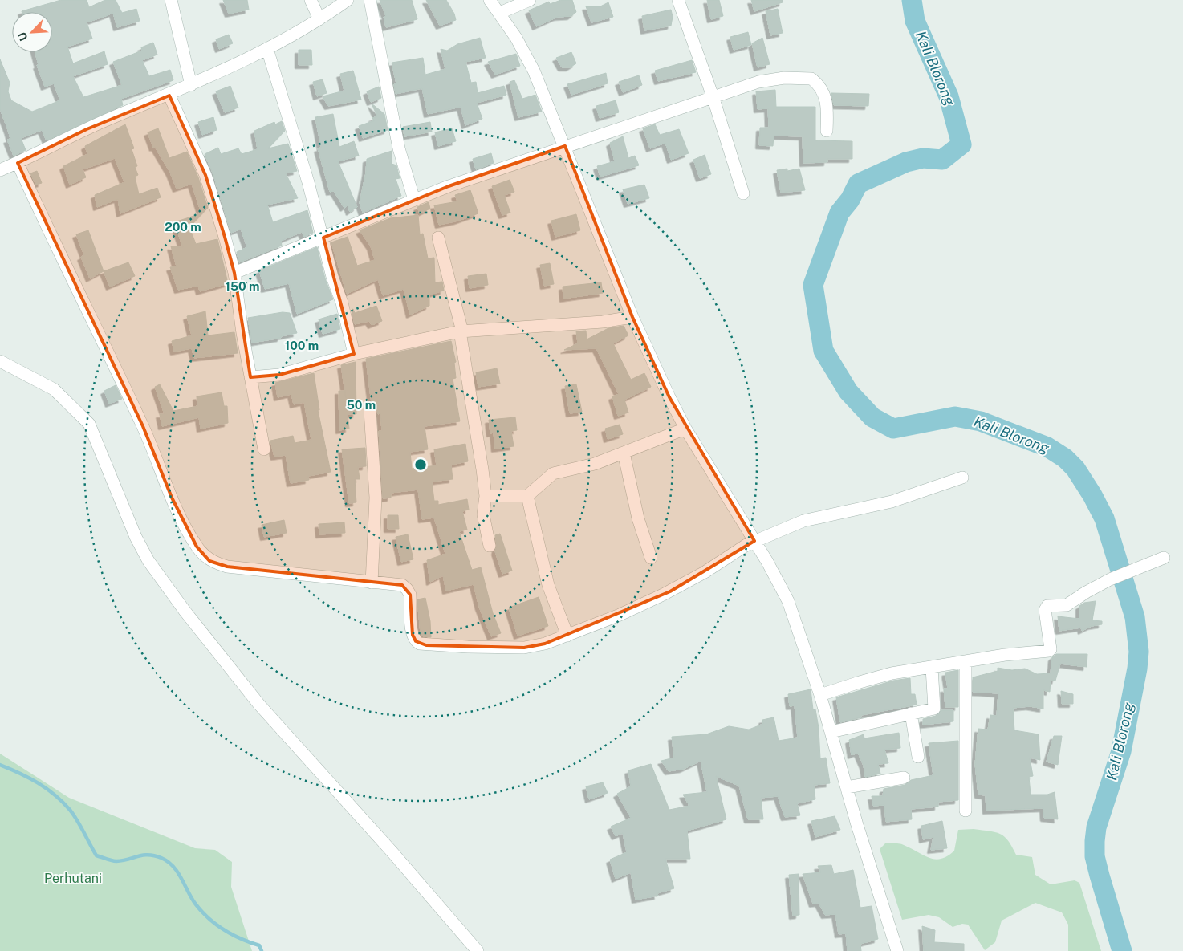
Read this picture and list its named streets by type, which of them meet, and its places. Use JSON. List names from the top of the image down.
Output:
{
  "water": ["Kali Blorong"],
  "parks": ["Perhutani"],
  "north": "bottom left",
  "rings": [
    "200 m",
    "150 m",
    "100 m",
    "50 m"
  ]
}
